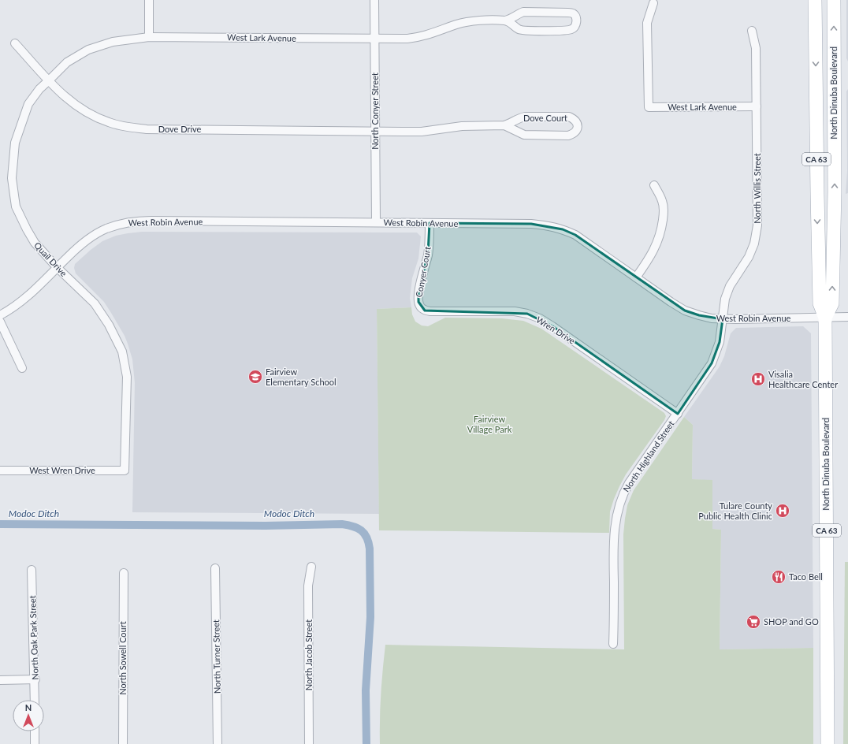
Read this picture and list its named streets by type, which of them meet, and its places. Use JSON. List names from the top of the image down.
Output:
{
  "streets": {
    "main road": ["North Dinuba Boulevard", "CA 63"],
    "street": [
      "West Lark Avenue",
      "North Conyer Street",
      "Dove Court",
      "Dove Drive",
      "North Willis Street",
      "West Robin Avenue",
      "Quail Drive",
      "Conyer Court",
      "Wren Drive",
      "North Highland Street",
      "West Wren Drive",
      "North Oak Park Street",
      "North Jacob Street",
      "North Turner Street",
      "North Sowell Court"
    ]
  },
  "crossings": [
    ["West Lark Avenue", "North Conyer Street"],
    ["West Lark Avenue", "North Willis Street"],
    ["West Lark Avenue", "Quail Drive"],
    ["North Dinuba Boulevard", "West Robin Avenue"],
    ["North Conyer Street", "Dove Court"],
    ["North Conyer Street", "Dove Drive"],
    ["North Conyer Street", "West Robin Avenue"],
    ["Dove Court", "Dove Drive"],
    ["Dove Drive", "Quail Drive"],
    ["North Willis Street", "West Robin Avenue"],
    ["North Willis Street", "North Highland Street"],
    ["West Robin Avenue", "Quail Drive"],
    ["West Robin Avenue", "Conyer Court"],
    ["West Robin Avenue", "North Highland Street"],
    ["Quail Drive", "West Wren Drive"],
    ["Conyer Court", "Wren Drive"],
    ["Wren Drive", "North Highland Street"]
  ],
  "water": ["Modoc Ditch"],
  "parks": ["Fairview Village Park"],
  "places": {
    "school or university": ["Fairview Elementary School"],
    "hospital": ["Visalia Healthcare Center", "Tulare County Public Health Clinic"],
    "restaurant": ["Taco Bell"],
    "supermarket": ["SHOP and GO"]
  },
  "north": "top"
}
